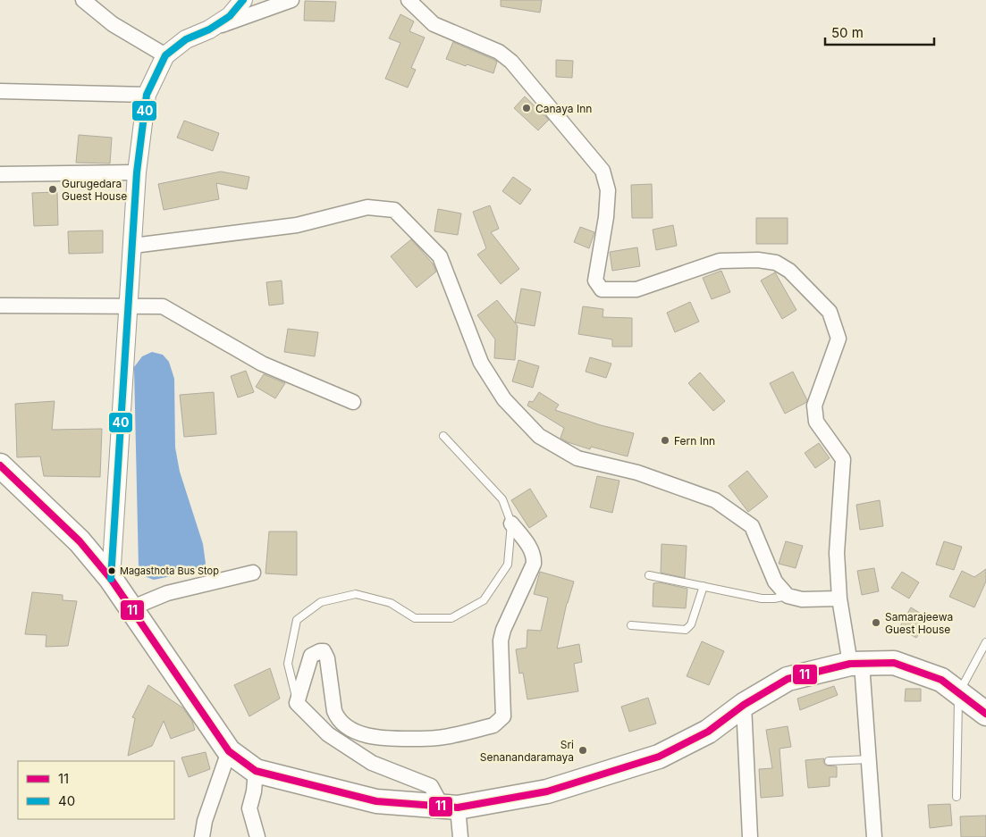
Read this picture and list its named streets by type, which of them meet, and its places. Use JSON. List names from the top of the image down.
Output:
{
  "places": [
    "Canaya Inn",
    "Gurugedara Guest House",
    "Fern Inn",
    "Magasthota Bus Stop",
    "Samarajeewa Guest House",
    "Sri Senanandaramaya"
  ],
  "lines": ["transit line 40", "transit line 11"],
  "legend": ["11", "40"],
  "scale_bar": "50 m"
}
